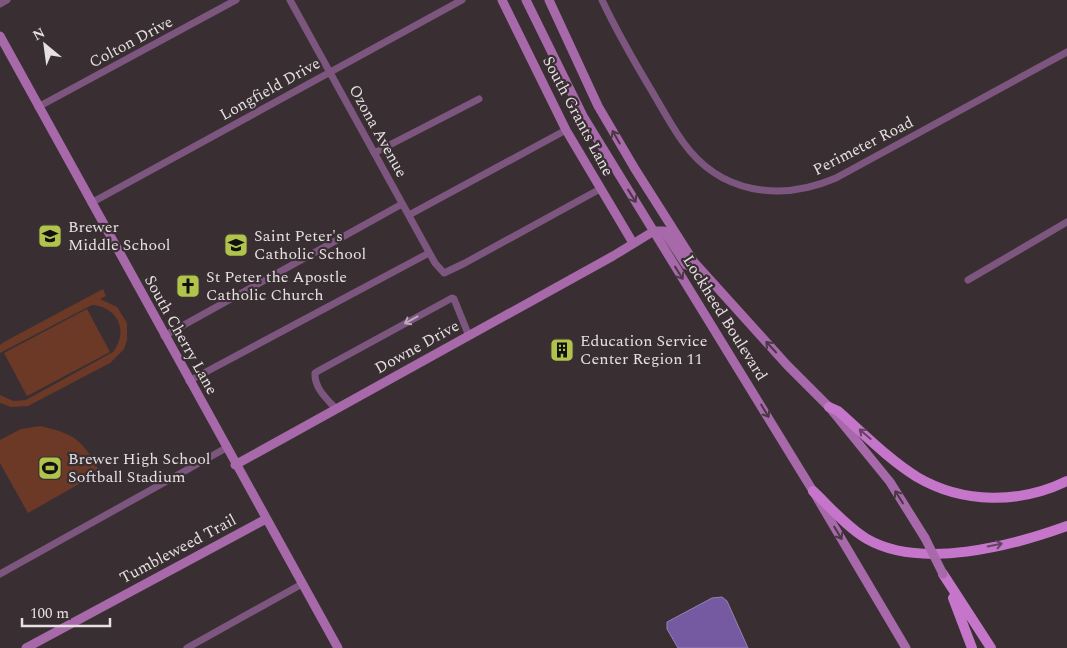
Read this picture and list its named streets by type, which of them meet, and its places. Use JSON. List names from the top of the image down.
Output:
{
  "streets": {
    "street": [
      "Colton Drive",
      "Longfield Drive",
      "South Grants Lane",
      "Ozona Avenue",
      "Perimeter Road",
      "Lockheed Boulevard",
      "South Cherry Lane",
      "Downe Drive",
      "Tumbleweed Trail"
    ]
  },
  "crossings": [
    ["Colton Drive", "South Cherry Lane"],
    ["Longfield Drive", "Ozona Avenue"],
    ["Longfield Drive", "South Cherry Lane"],
    ["South Grants Lane", "Ozona Avenue"],
    ["South Grants Lane", "Downe Drive"],
    ["Lockheed Boulevard", "Downe Drive"],
    ["South Cherry Lane", "Downe Drive"],
    ["South Cherry Lane", "Tumbleweed Trail"]
  ],
  "places": {
    "school or university": ["Brewer Middle School", "Saint Peter's Catholic School"],
    "church": ["St Peter the Apostle Catholic Church"],
    "building": ["Education Service Center Region 11"],
    "sports": ["Brewer High School Softball Stadium"]
  },
  "scale_bar": "100 m",
  "north": "top left"
}
